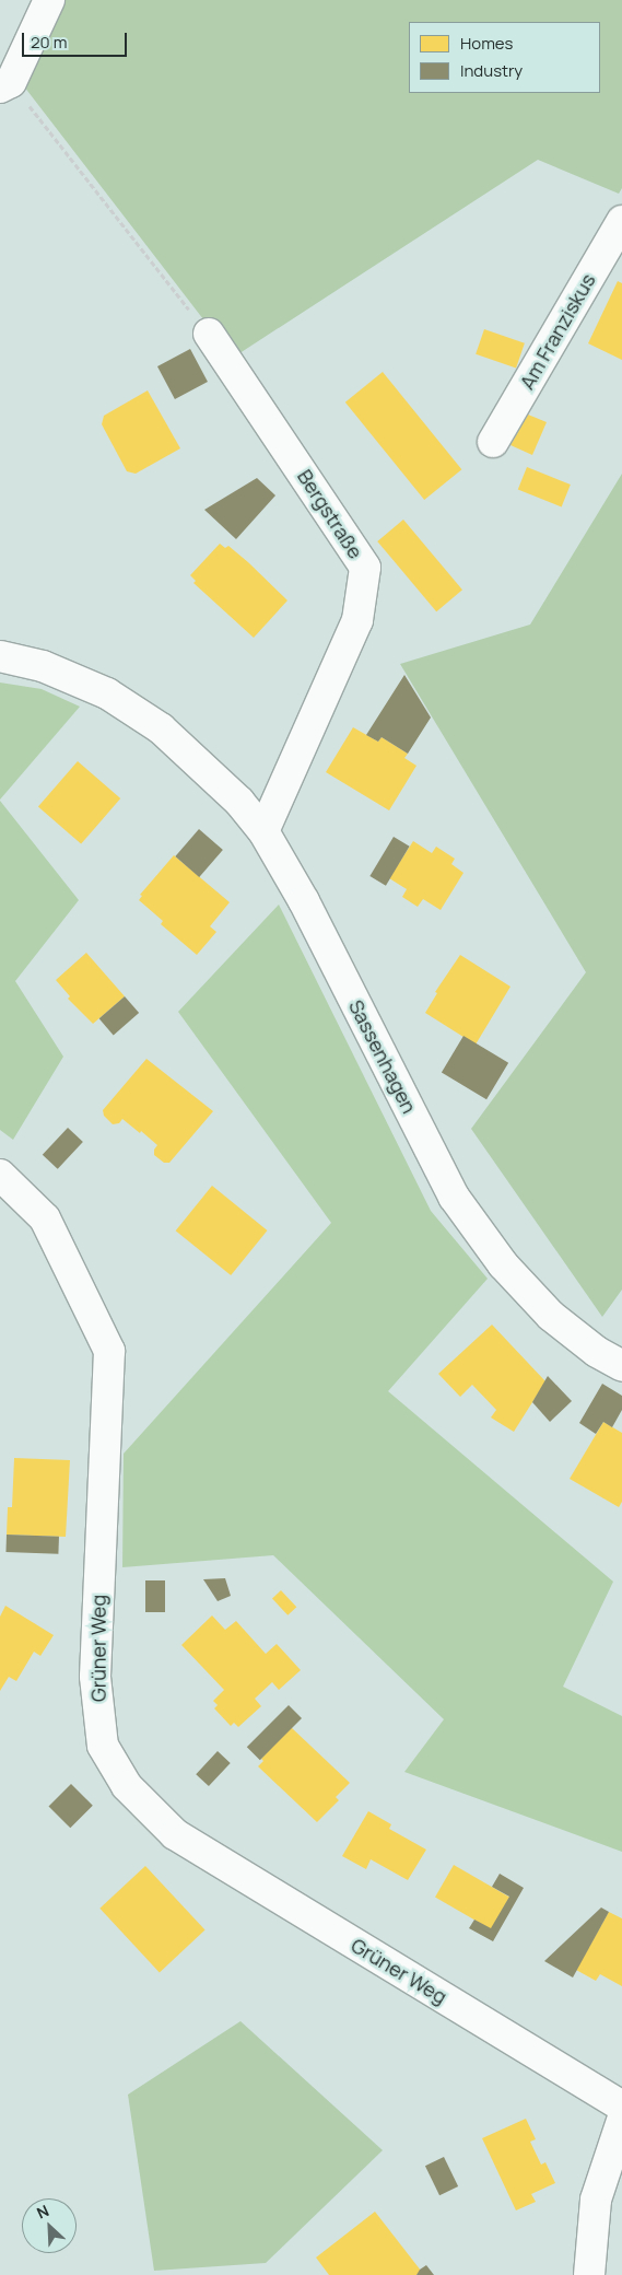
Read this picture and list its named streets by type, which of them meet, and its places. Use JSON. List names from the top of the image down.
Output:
{
  "streets": {
    "street": [
      "Am Franziskus",
      "Bergstraße",
      "Sassenhagen",
      "Grüner Weg"
    ]
  },
  "crossings": [
    ["Bergstraße", "Sassenhagen"]
  ],
  "legend": ["Homes", "Industry"],
  "scale_bar": "20 m",
  "north": "top left"
}
